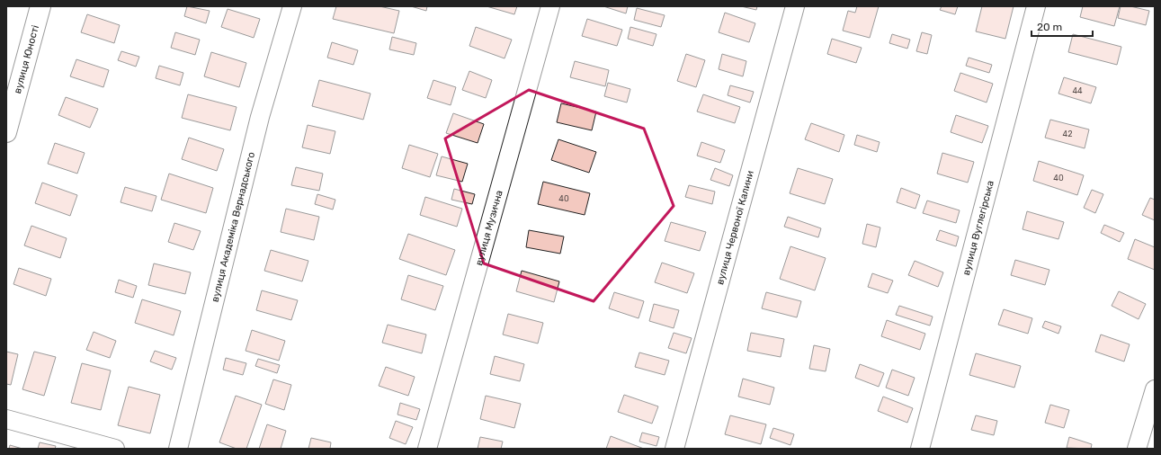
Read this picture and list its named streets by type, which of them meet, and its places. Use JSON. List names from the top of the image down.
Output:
{
  "streets": {
    "street": [
      "вулиця Юності",
      "вулиця Академіка Вернадського",
      "вулиця Музична",
      "вулиця Червоної Калини",
      "вулиця Вуглегірська"
    ]
  },
  "house_numbers": [
    "44",
    "42",
    "40",
    "40"
  ],
  "scale_bar": "20 m"
}
